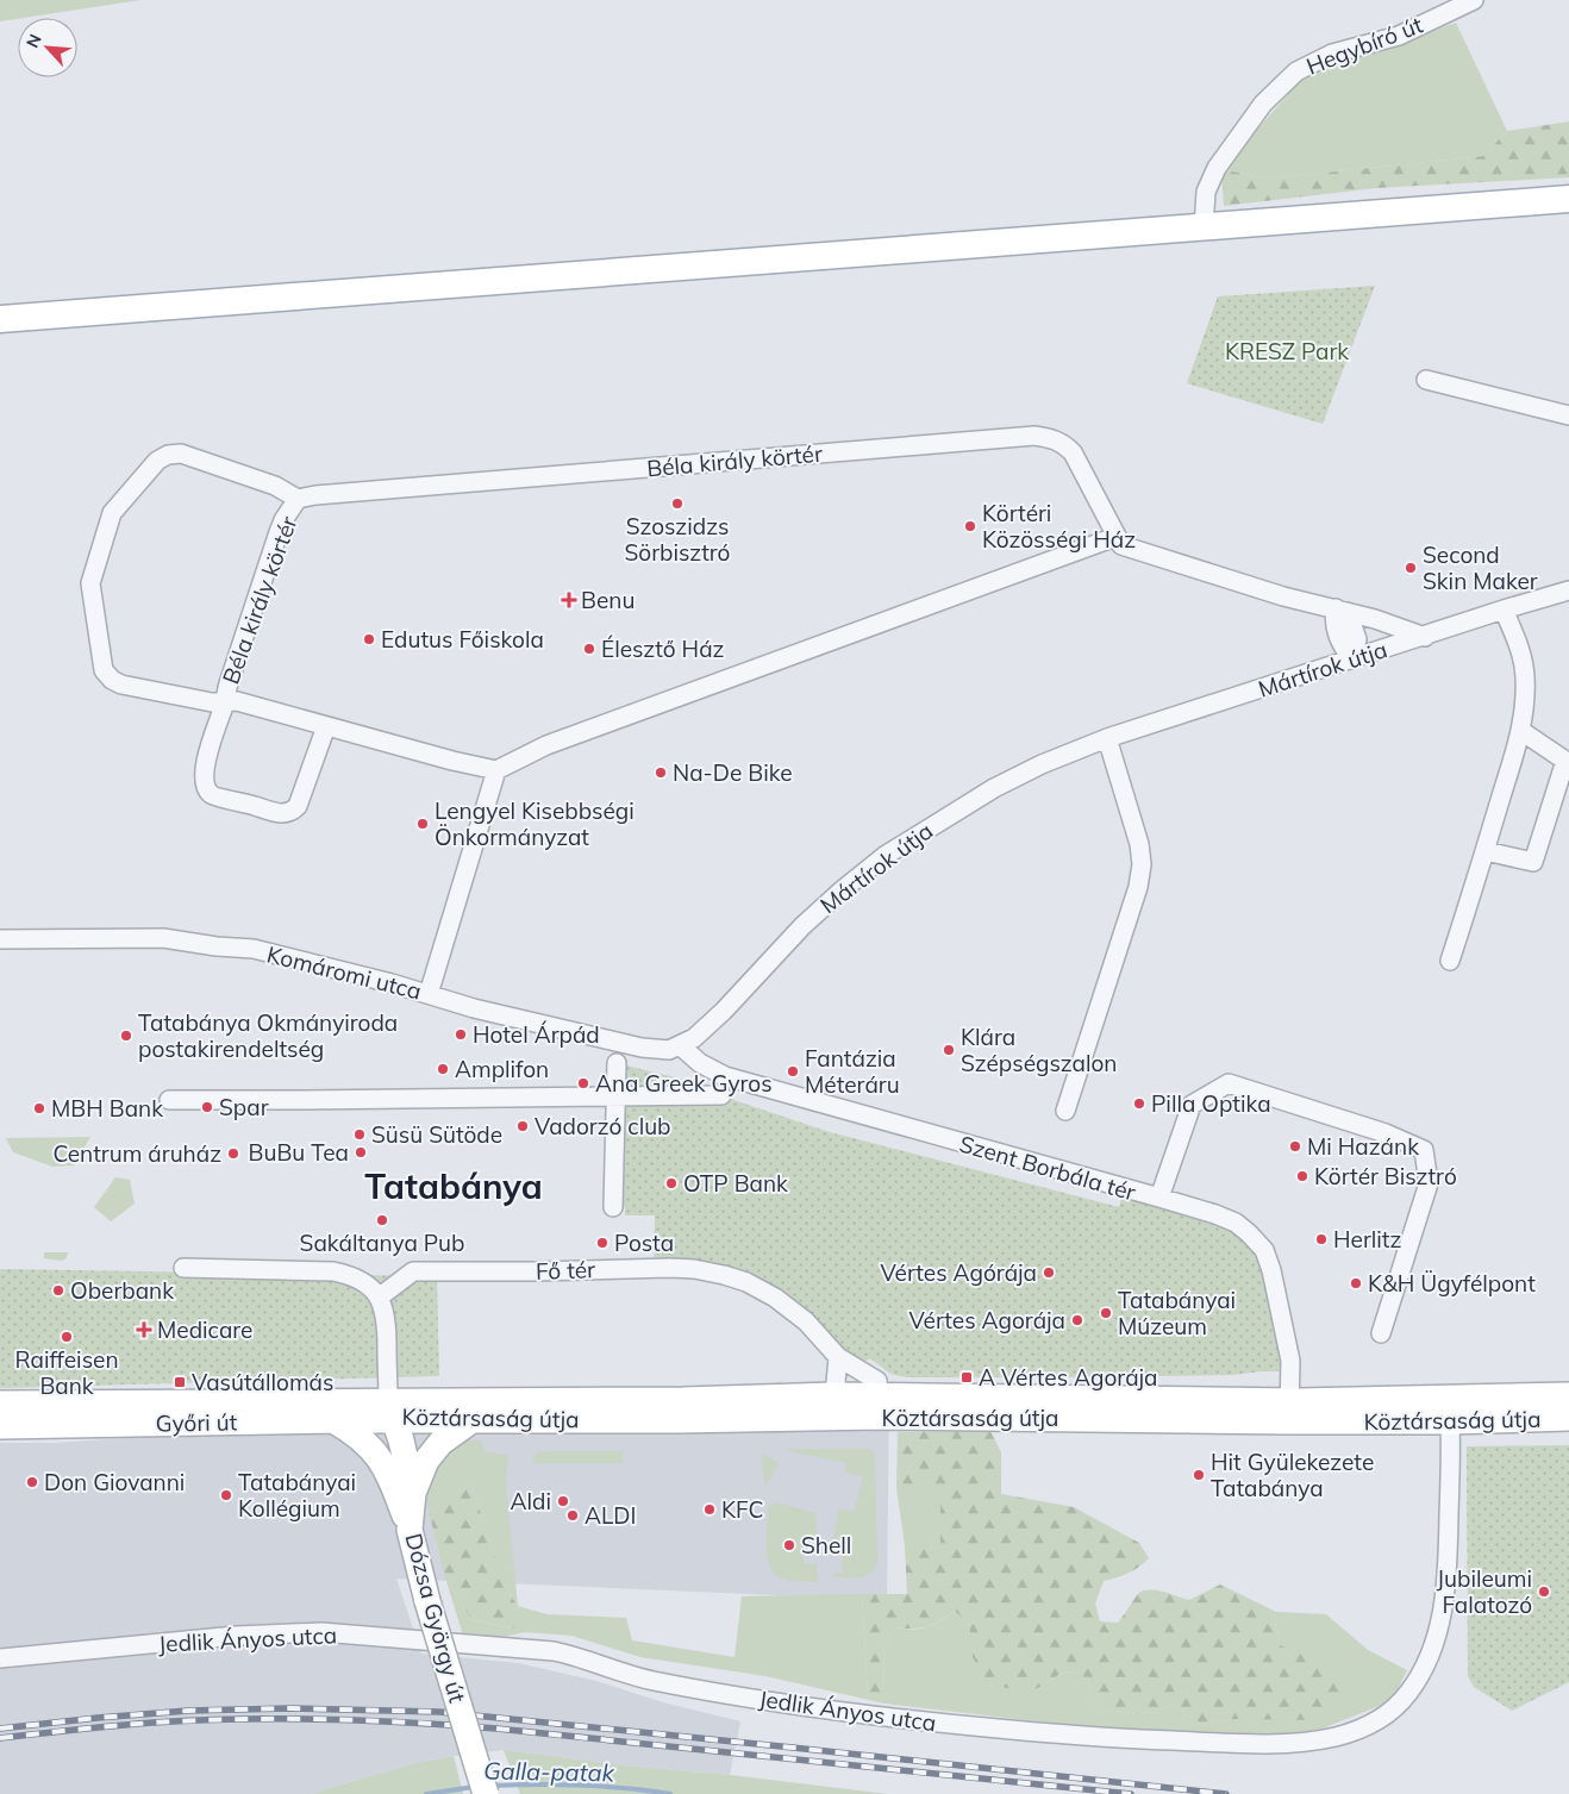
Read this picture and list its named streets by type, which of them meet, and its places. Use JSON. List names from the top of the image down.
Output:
{
  "streets": {
    "street": [
      "Hegybíró út",
      "Béla király körtér",
      "Mártírok útja",
      "Komáromi utca",
      "Szent Borbála tér",
      "Fő tér",
      "Köztársaság útja",
      "Győri út",
      "Dózsa György út",
      "Jedlik Ányos utca"
    ]
  },
  "crossings": [
    ["Mártírok útja", "Komáromi utca"],
    ["Mártírok útja", "Szent Borbála tér"],
    ["Komáromi utca", "Szent Borbála tér"],
    ["Szent Borbála tér", "Köztársaság útja"],
    ["Fő tér", "Köztársaság útja"],
    ["Köztársaság útja", "Győri út"],
    ["Köztársaság útja", "Dózsa György út"],
    ["Köztársaság útja", "Jedlik Ányos utca"],
    ["Győri út", "Dózsa György út"]
  ],
  "districts": ["Tatabánya"],
  "water": ["Galla-patak"],
  "parks": ["KRESZ Park"],
  "places": {
    "other": [
      "Szoszidzs Sörbisztró",
      "Körtéri Közösségi Ház",
      "Second Skin Maker",
      "Edutus Főiskola",
      "Élesztő Ház",
      "Na-De Bike",
      "Lengyel Kisebbségi Önkormányzat",
      "Hotel Árpád",
      "Tatabánya Okmányiroda postakirendeltség",
      "Klára Szépségszalon",
      "Amplifon",
      "Fantázia Méteráru",
      "Ana Greek Gyros",
      "Pilla Optika",
      "Spar",
      "MBH Bank",
      "Vadorzó club",
      "Süsü Sütöde",
      "Mi Hazánk",
      "BuBu Tea",
      "Centrum áruház",
      "Körtér Bisztró",
      "OTP Bank",
      "Sakáltanya Pub",
      "Herlitz",
      "Posta",
      "Vértes Agórája",
      "K&H Ügyfélpont",
      "Oberbank",
      "Tatabányai Múzeum",
      "Vértes Agorája",
      "Raiffeisen Bank",
      "Hit Gyülekezete Tatabánya",
      "Don Giovanni",
      "Tatabányai Kollégium",
      "Aldi",
      "KFC",
      "ALDI",
      "Shell",
      "Jubileumi Falatozó"
    ],
    "health": ["Benu", "Medicare"],
    "transit": ["A Vértes Agorája", "Vasútállomás"]
  },
  "north": "top left"
}
